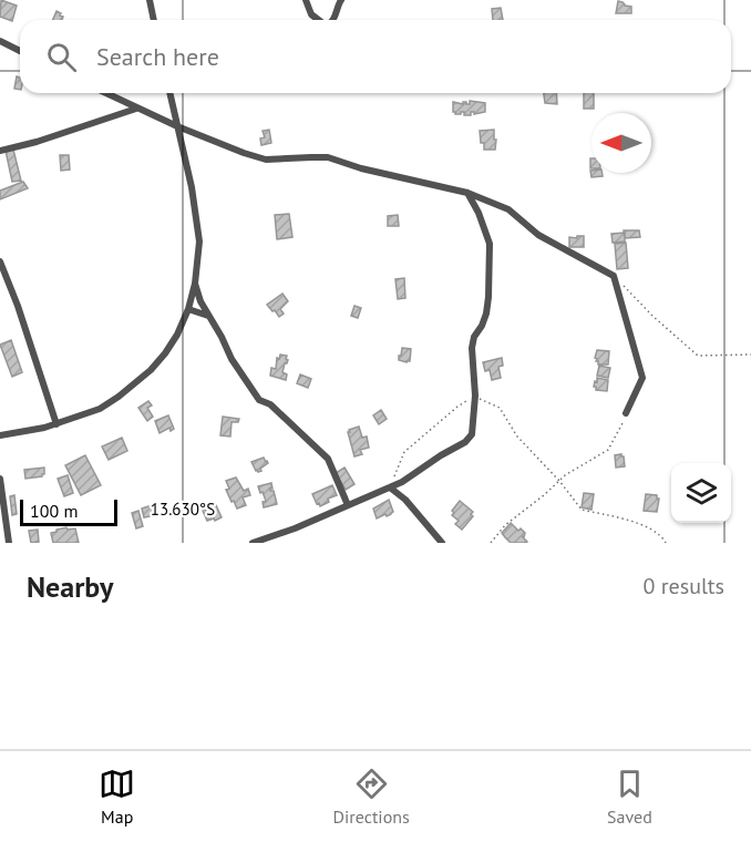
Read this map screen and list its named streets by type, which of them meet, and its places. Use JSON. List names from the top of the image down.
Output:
{
  "scale_bar": "100 m",
  "north": "left",
  "page": {
    "search": "Search here",
    "scale": "100 m",
    "heading": ["Nearby", "0 results"],
    "nav": ["Map", "Directions", "Saved"]
  },
  "coordinates": ["13.630°S"]
}
